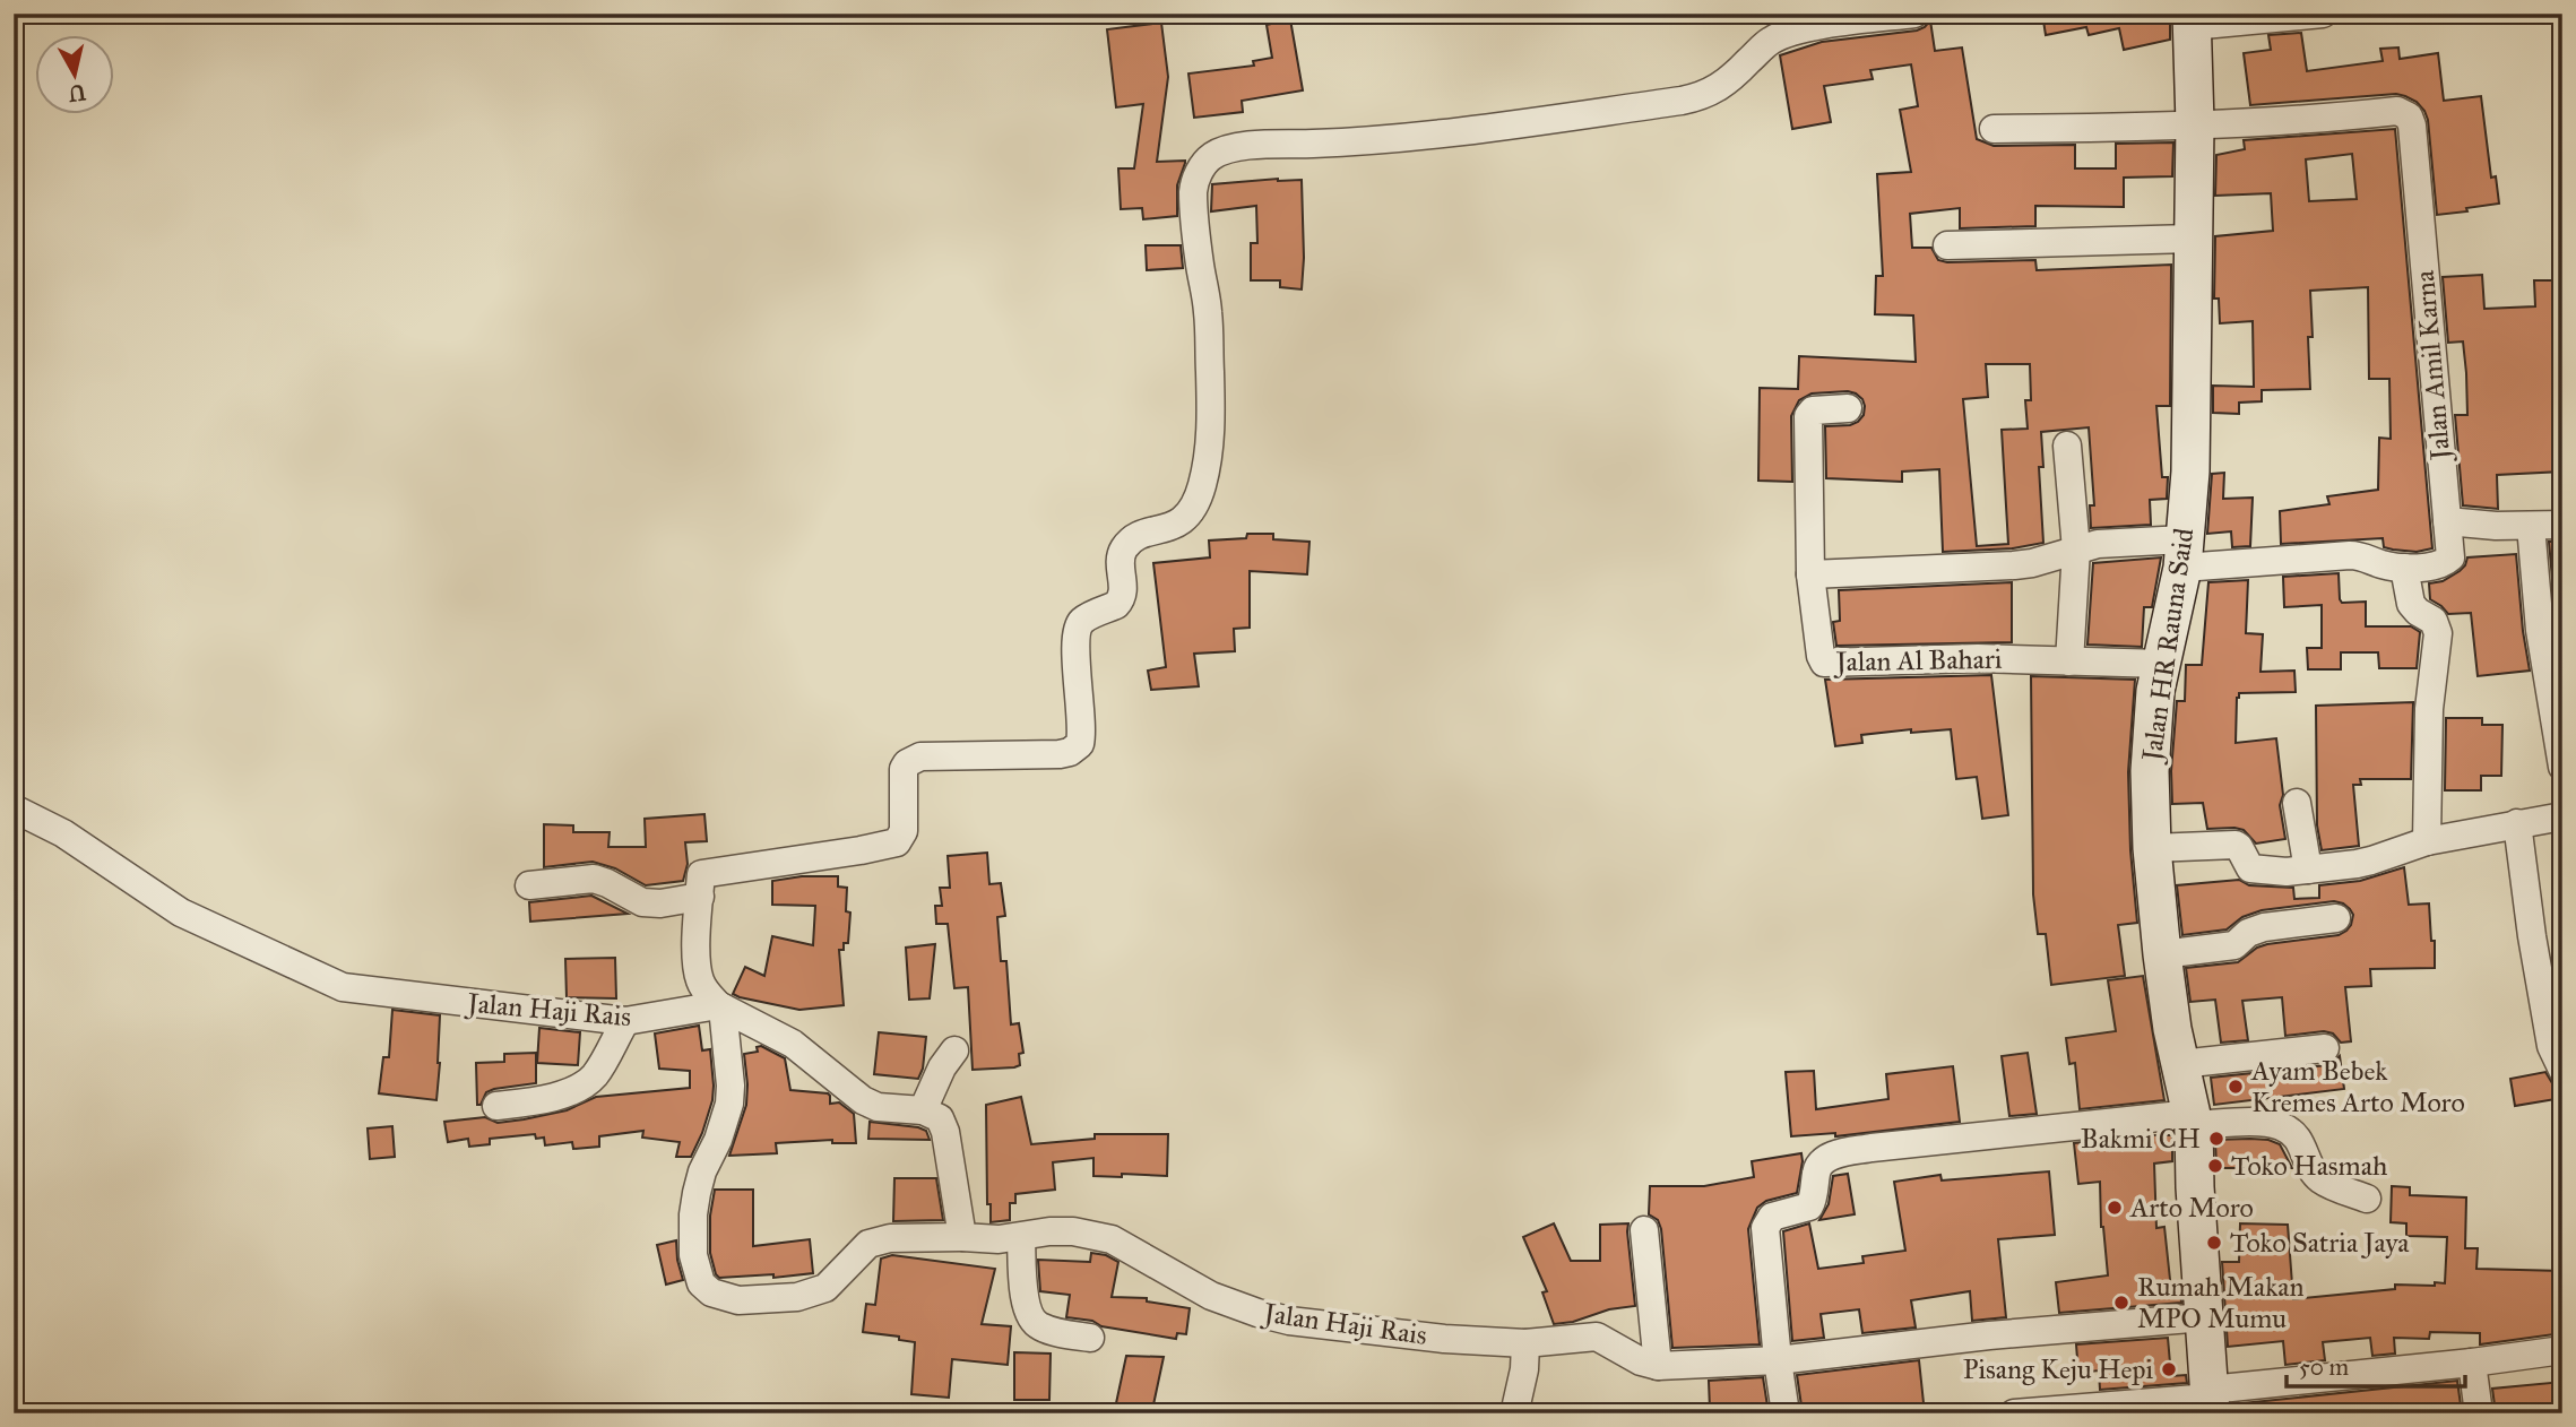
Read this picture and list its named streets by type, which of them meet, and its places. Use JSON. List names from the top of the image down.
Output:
{
  "streets": {
    "main road": ["Jalan HR Rauna Said"],
    "street": ["Jalan Amil Karna", "Jalan Al Bahari", "Jalan Haji Rais"]
  },
  "crossings": [
    ["Jalan Amil Karna", "Jalan HR Rauna Said"],
    ["Jalan Amil Karna", "Jalan Al Bahari"],
    ["Jalan HR Rauna Said", "Jalan Al Bahari"],
    ["Jalan HR Rauna Said", "Jalan Haji Rais"]
  ],
  "places": [
    "Ayam Bebek Kremes Arto Moro",
    "Bakmi CH",
    "Toko Hasmah",
    "Arto Moro",
    "Toko Satria Jaya",
    "Rumah Makan MPO Mumu",
    "Pisang Keju Hepi"
  ],
  "scale_bar": "50 m",
  "north": "bottom"
}
